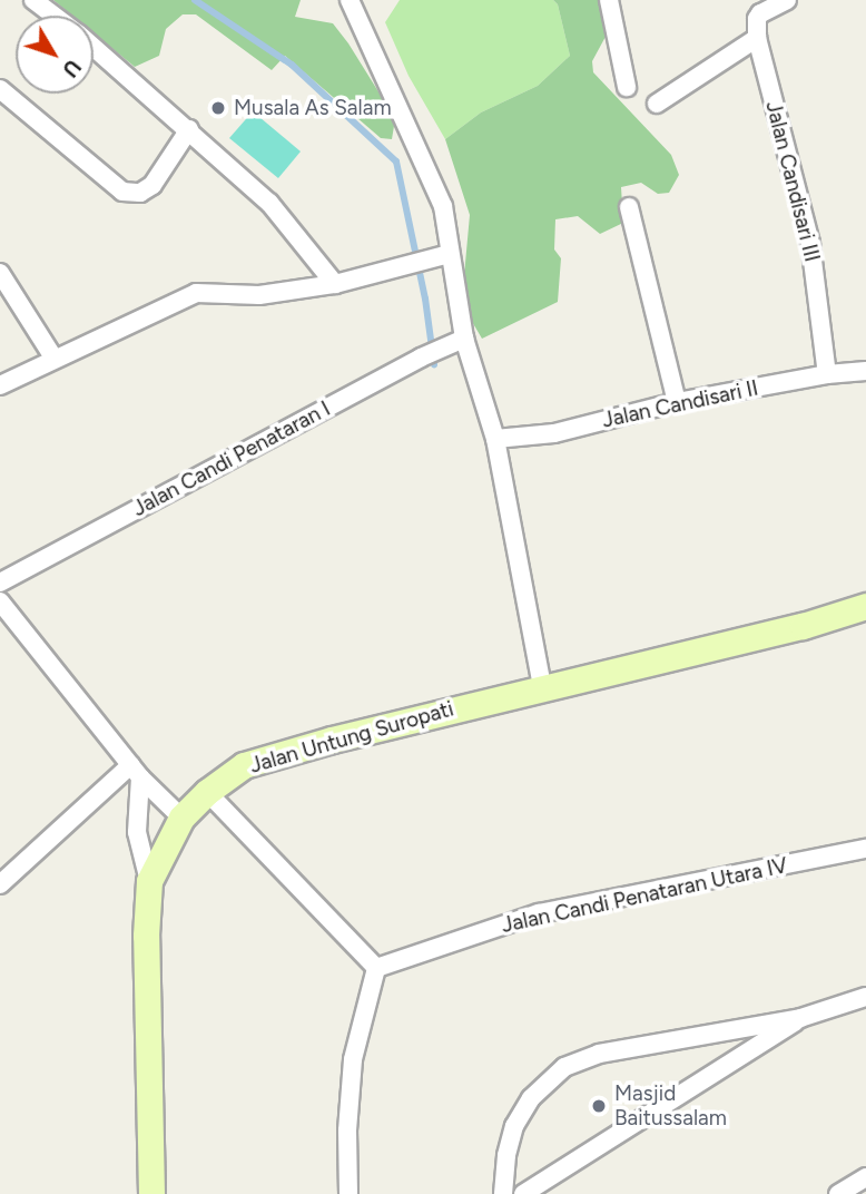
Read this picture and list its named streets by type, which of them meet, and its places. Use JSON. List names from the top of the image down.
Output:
{
  "streets": {
    "main road": ["Jalan Untung Suropati"],
    "street": [
      "Jalan Candisari III",
      "Jalan Candisari II",
      "Jalan Candi Penataran I",
      "Jalan Candi Penataran Utara IV"
    ]
  },
  "crossings": [
    ["Jalan Candisari III", "Jalan Candisari II"]
  ],
  "places": ["Musala As Salam", "Masjid Baitussalam"],
  "north": "bottom right"
}
